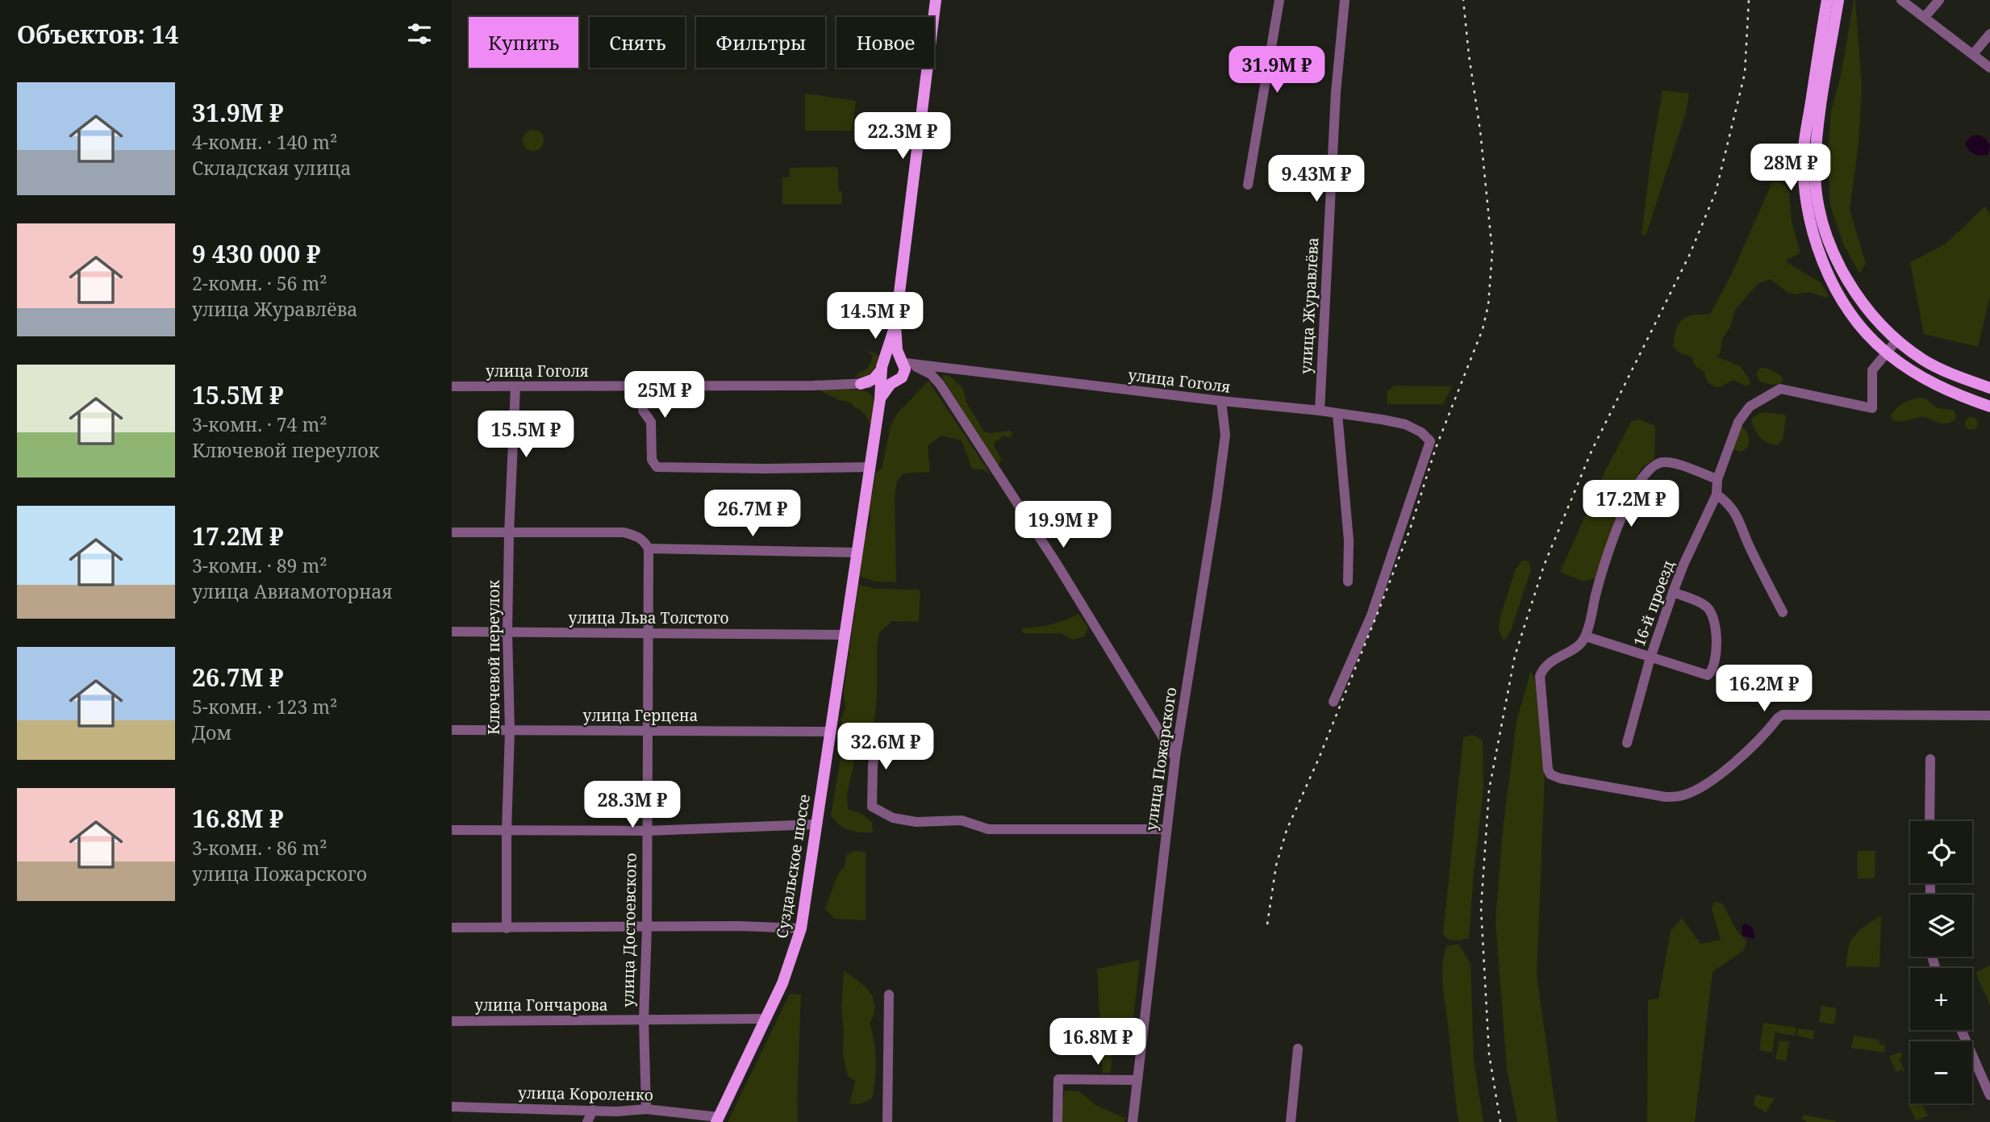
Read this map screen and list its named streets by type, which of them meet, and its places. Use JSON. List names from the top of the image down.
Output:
{
  "streets": {
    "main road": ["Суздальское шоссе"],
    "street": [
      "улица Журавлёва",
      "улица Гоголя",
      "16-й проезд",
      "улица Льва Толстого",
      "Ключевой переулок",
      "улица Герцена",
      "улица Пожарского",
      "улица Достоевского",
      "улица Гончарова",
      "улица Короленко"
    ]
  },
  "crossings": [
    ["улица Журавлёва", "улица Гоголя"],
    ["улица Гоголя", "Ключевой переулок"],
    ["улица Гоголя", "улица Пожарского"],
    ["улица Гоголя", "Суздальское шоссе"],
    ["улица Льва Толстого", "Ключевой переулок"],
    ["улица Льва Толстого", "Суздальское шоссе"],
    ["улица Льва Толстого", "улица Достоевского"],
    ["Ключевой переулок", "улица Герцена"],
    ["улица Герцена", "Суздальское шоссе"],
    ["улица Герцена", "улица Достоевского"],
    ["Суздальское шоссе", "улица Гончарова"],
    ["Суздальское шоссе", "улица Короленко"],
    ["улица Достоевского", "улица Гончарова"],
    ["улица Достоевского", "улица Короленко"]
  ],
  "page": {
    "heading": "Объектов: 14",
    "chip": [
      "Купить",
      "Снять",
      "Фильтры",
      "Новое"
    ],
    "price": [
      "31.9M ₽",
      "22.3M ₽",
      "28M ₽",
      "9.43M ₽",
      "14.5M ₽",
      "25M ₽",
      "15.5M ₽",
      "17.2M ₽",
      "26.7M ₽",
      "19.9M ₽",
      "16.2M ₽",
      "32.6M ₽",
      "28.3M ₽",
      "16.8M ₽"
    ],
    "list": [
      {
        "name": "31.9M ₽",
        "note": "4-комн. · 140 m² · Складская улица"
      },
      {
        "name": "9 430 000 ₽",
        "note": "2-комн. · 56 m² · улица Журавлёва"
      },
      {
        "name": "15.5M ₽",
        "note": "3-комн. · 74 m² · Ключевой переулок"
      },
      {
        "name": "17.2M ₽",
        "note": "3-комн. · 89 m² · улица Авиамоторная"
      },
      {
        "name": "26.7M ₽",
        "note": "5-комн. · 123 m² · Дом"
      },
      {
        "name": "16.8M ₽",
        "note": "3-комн. · 86 m² · улица Пожарского"
      }
    ],
    "map_buttons": ["+", "−"]
  }
}
